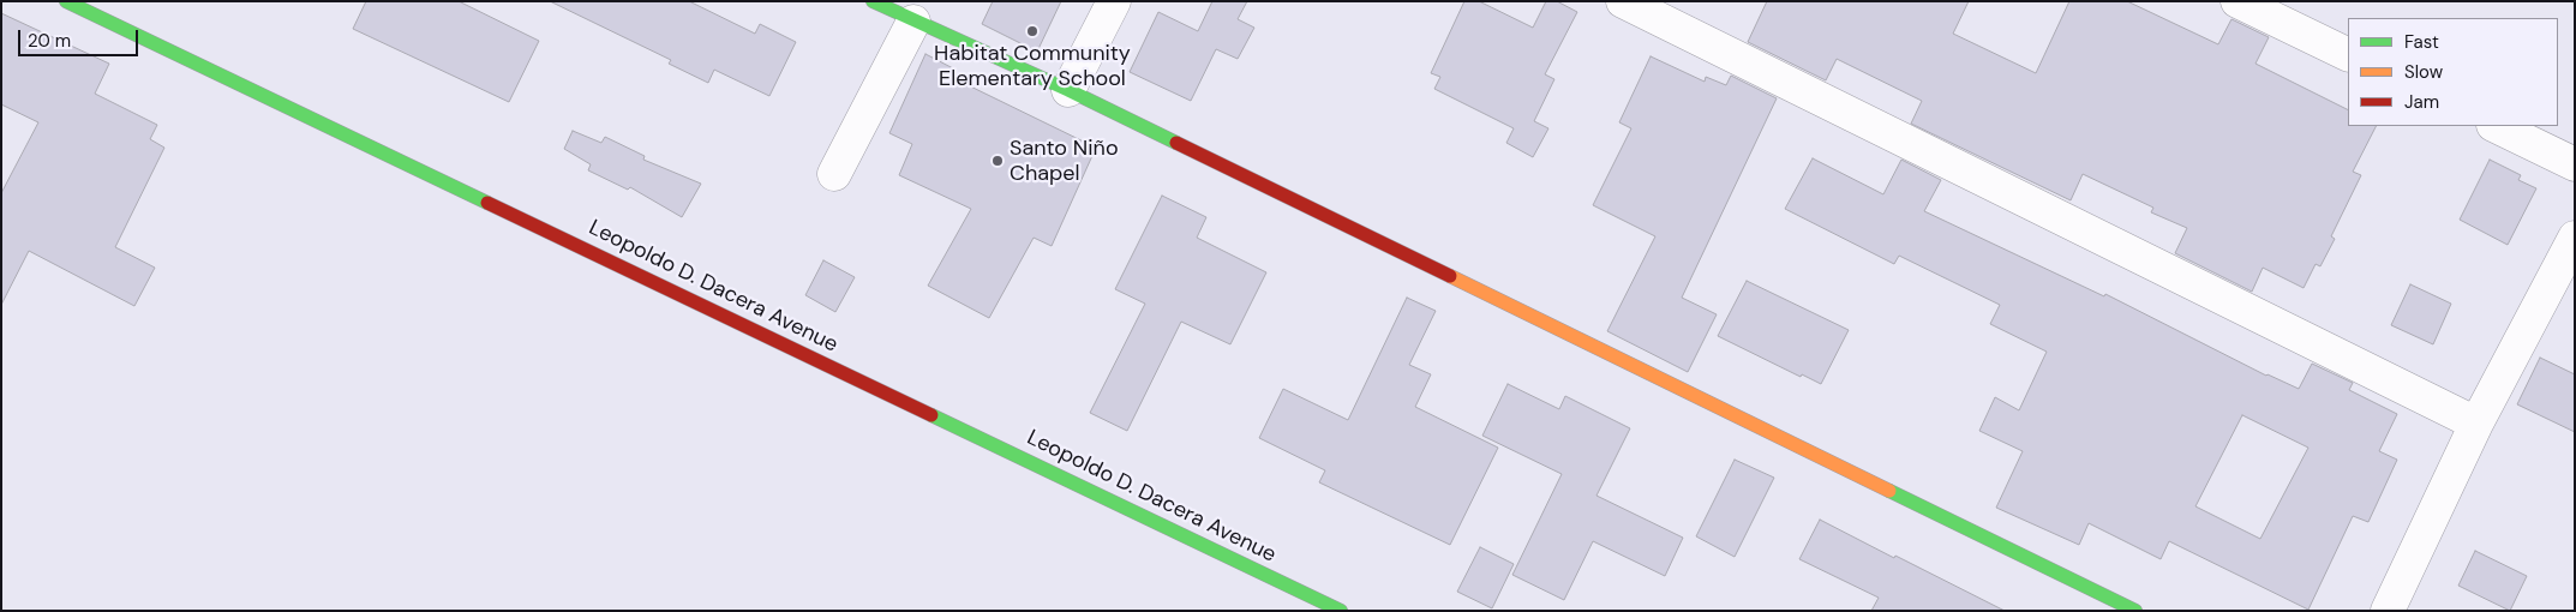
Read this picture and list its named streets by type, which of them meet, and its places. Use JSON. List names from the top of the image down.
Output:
{
  "streets": {
    "street": ["Leopoldo D. Dacera Avenue"]
  },
  "places": ["Habitat Community Elementary School", "Santo Niño Chapel"],
  "legend": ["Fast", "Slow", "Jam"],
  "scale_bar": "20 m"
}
